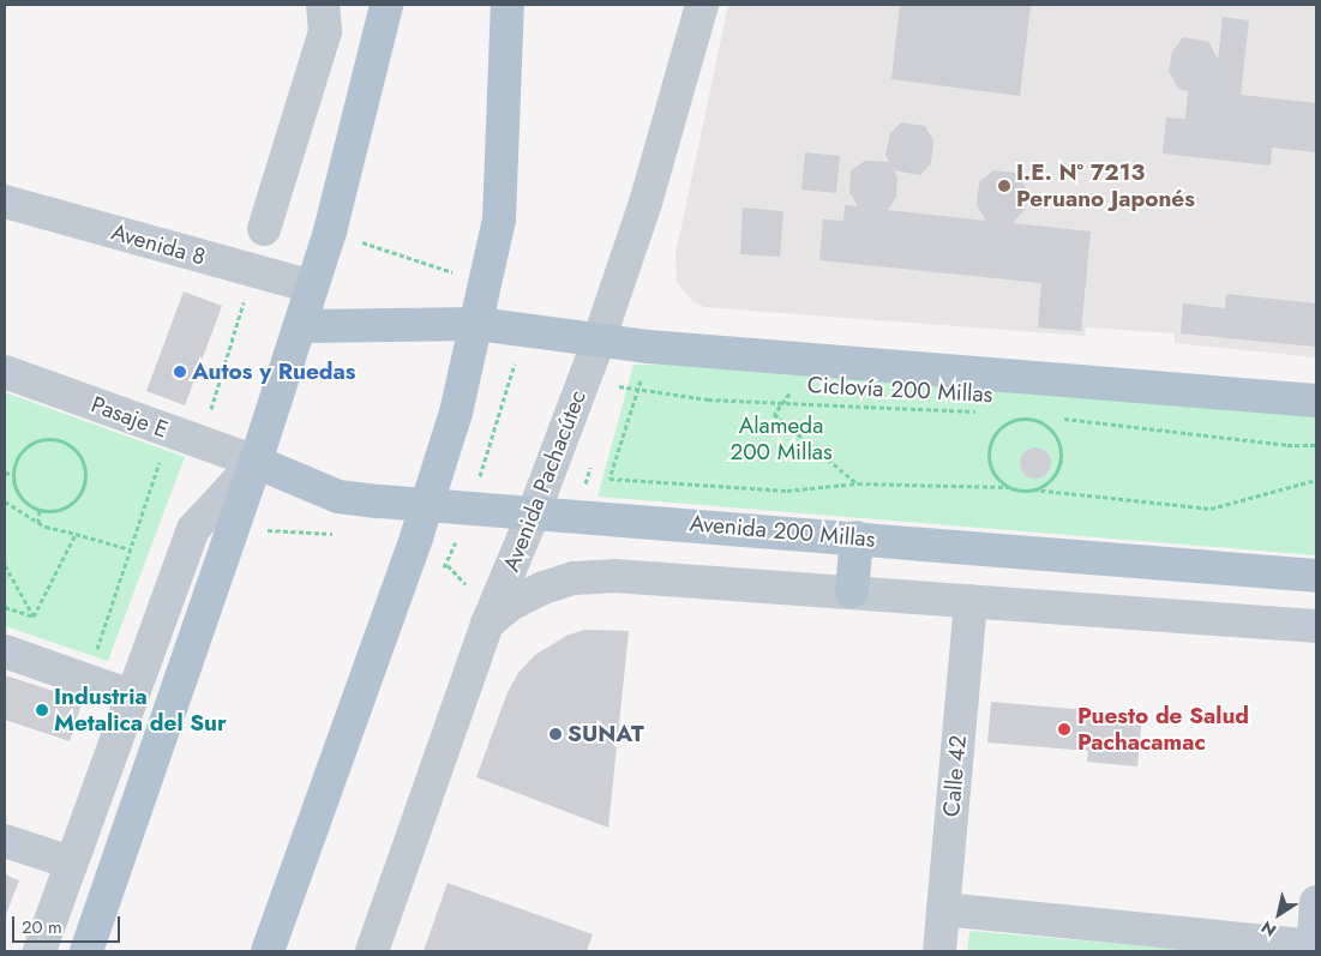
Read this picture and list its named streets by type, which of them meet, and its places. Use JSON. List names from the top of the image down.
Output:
{
  "streets": {
    "main road": ["Avenida 200 Millas"],
    "street": [
      "Avenida 8",
      "Pasaje E",
      "Avenida Pachacútec",
      "Calle 42"
    ],
    "path": ["Ciclovía 200 Millas"]
  },
  "crossings": [
    ["Pasaje E", "Avenida 200 Millas"],
    ["Avenida Pachacútec", "Avenida 200 Millas"]
  ],
  "parks": ["Alameda 200 Millas"],
  "places": [
    "I.E. N° 7213 Peruano Japonés",
    "Autos y Ruedas",
    "Industria Metalica del Sur",
    "Puesto de Salud Pachacamac",
    "SUNAT"
  ],
  "scale_bar": "20 m",
  "north": "bottom left"
}
